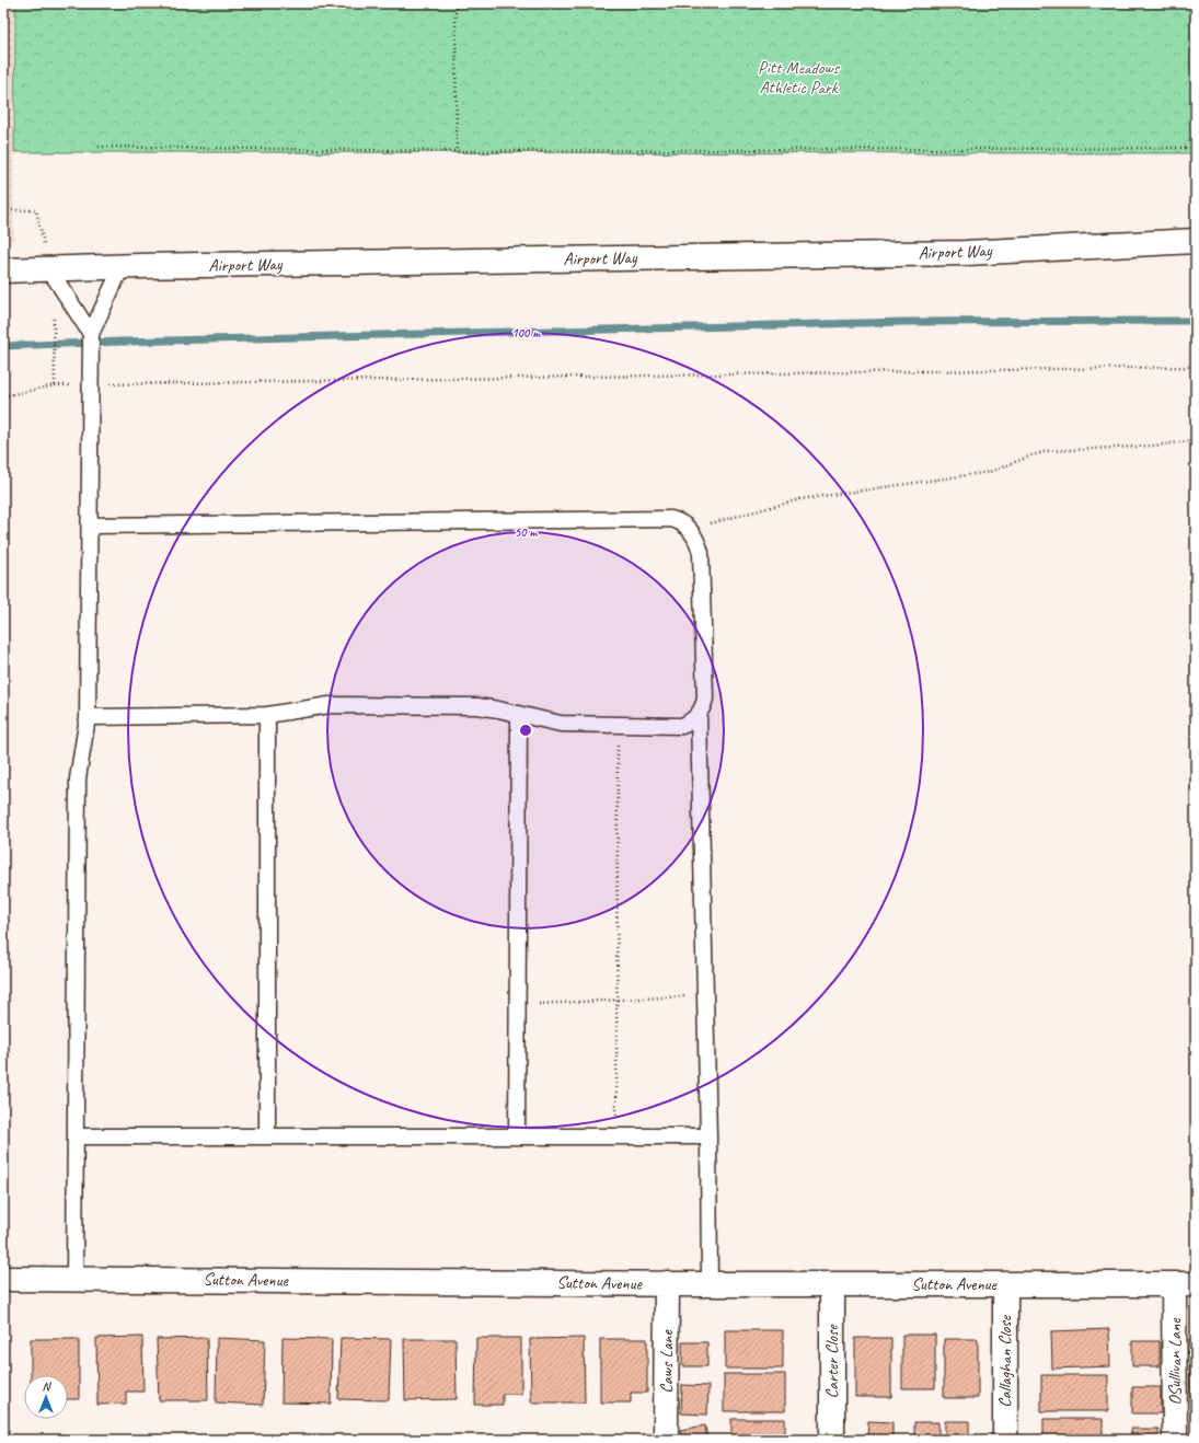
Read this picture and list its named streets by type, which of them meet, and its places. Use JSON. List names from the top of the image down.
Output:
{
  "streets": {
    "street": [
      "Airport Way",
      "Sutton Avenue",
      "Caws Lane",
      "Carter Close",
      "Callaghan Close",
      "OSullivan Lane"
    ]
  },
  "crossings": [
    ["Sutton Avenue", "Caws Lane"],
    ["Sutton Avenue", "Carter Close"],
    ["Sutton Avenue", "Callaghan Close"],
    ["Sutton Avenue", "OSullivan Lane"]
  ],
  "parks": ["Pitt Meadows Athletic Park"],
  "north": "top",
  "rings": ["100 m", "50 m"]
}
